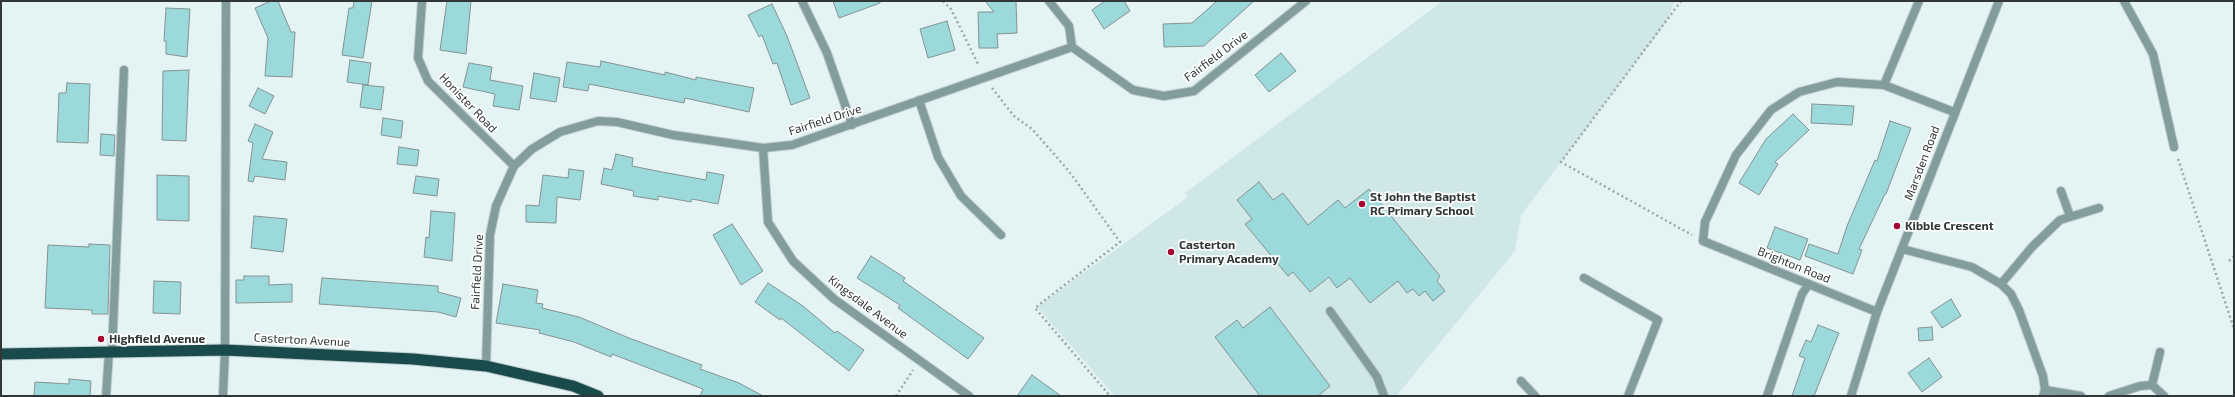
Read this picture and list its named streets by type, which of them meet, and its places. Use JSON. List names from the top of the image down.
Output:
{
  "streets": {
    "highway": ["Casterton Avenue"],
    "street": [
      "Fairfield Drive",
      "Honister Road",
      "Marsden Road",
      "Brighton Road",
      "Kingsdale Avenue"
    ]
  },
  "crossings": [
    ["Fairfield Drive", "Honister Road"],
    ["Fairfield Drive", "Kingsdale Avenue"],
    ["Fairfield Drive", "Casterton Avenue"],
    ["Marsden Road", "Brighton Road"]
  ],
  "places": [
    "St John the Baptist RC Primary School",
    "Kibble Crescent",
    "Casterton Primary Academy",
    "Highfield Avenue"
  ]
}
